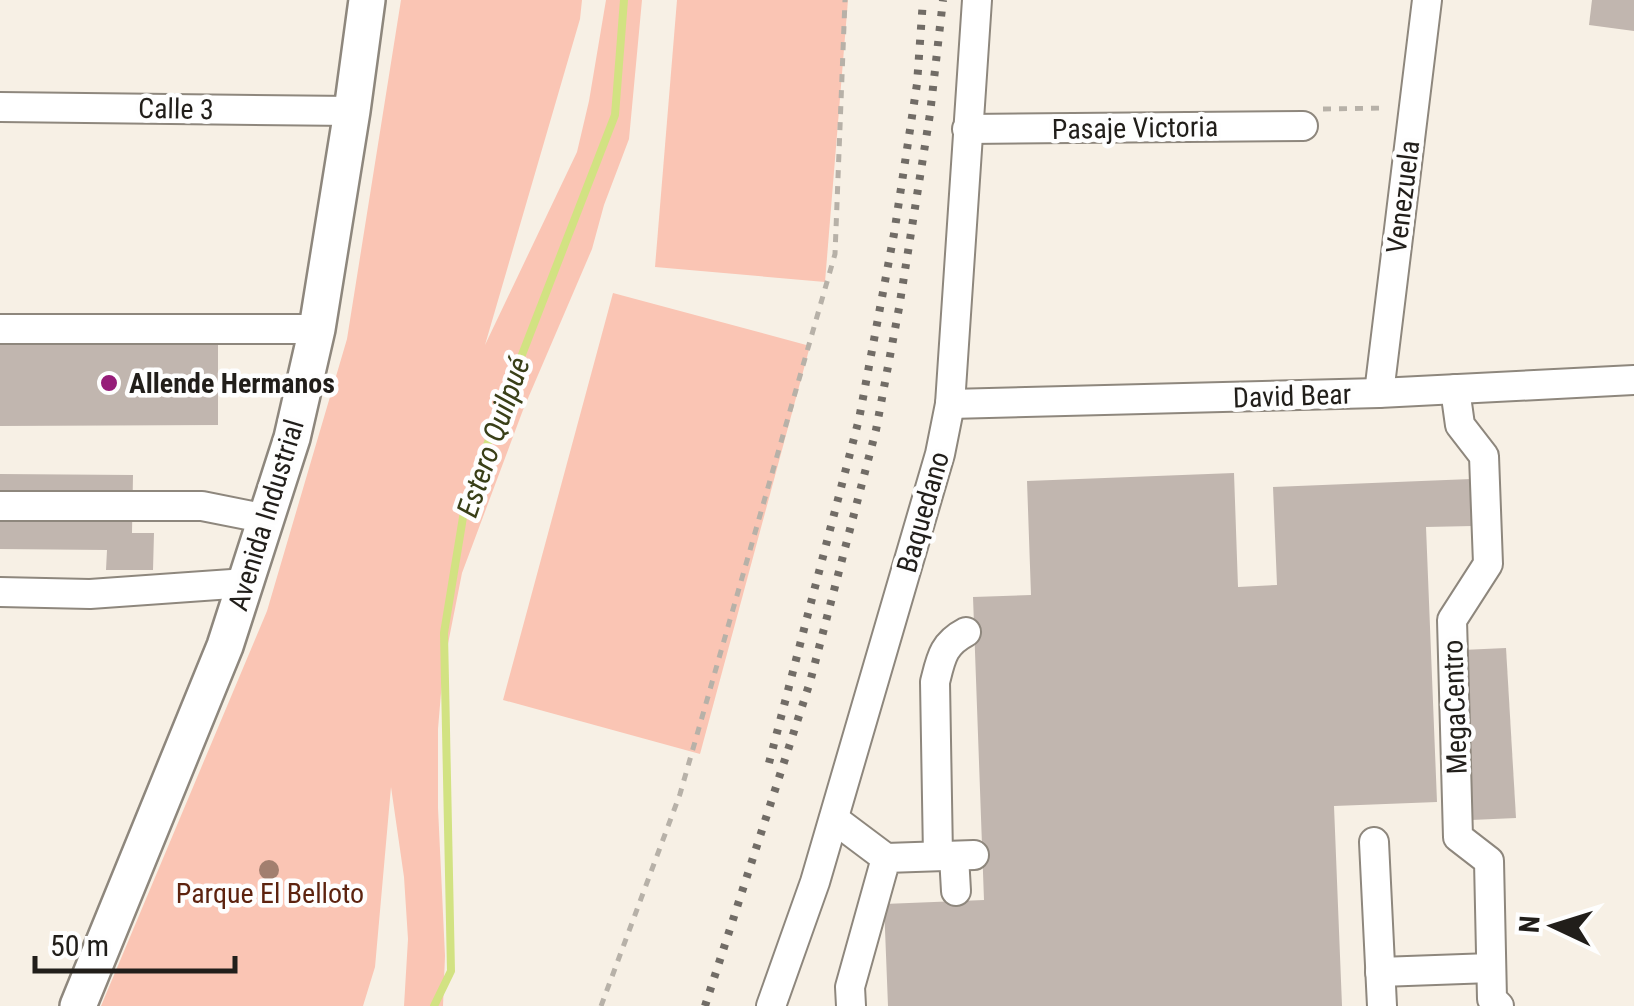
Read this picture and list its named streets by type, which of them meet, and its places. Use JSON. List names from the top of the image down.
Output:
{
  "streets": {
    "main road": ["Avenida Industrial"],
    "street": [
      "Calle 3",
      "Pasaje Victoria",
      "Venezuela",
      "David Bear",
      "Baquedano",
      "MegaCentro"
    ]
  },
  "crossings": [
    ["Calle 3", "Avenida Industrial"],
    ["Pasaje Victoria", "Baquedano"],
    ["Venezuela", "David Bear"],
    ["David Bear", "Baquedano"],
    ["David Bear", "MegaCentro"]
  ],
  "water": ["Estero Quilpué"],
  "parks": ["Parque El Belloto"],
  "places": ["Allende Hermanos"],
  "scale_bar": "50 m",
  "north": "left"
}
